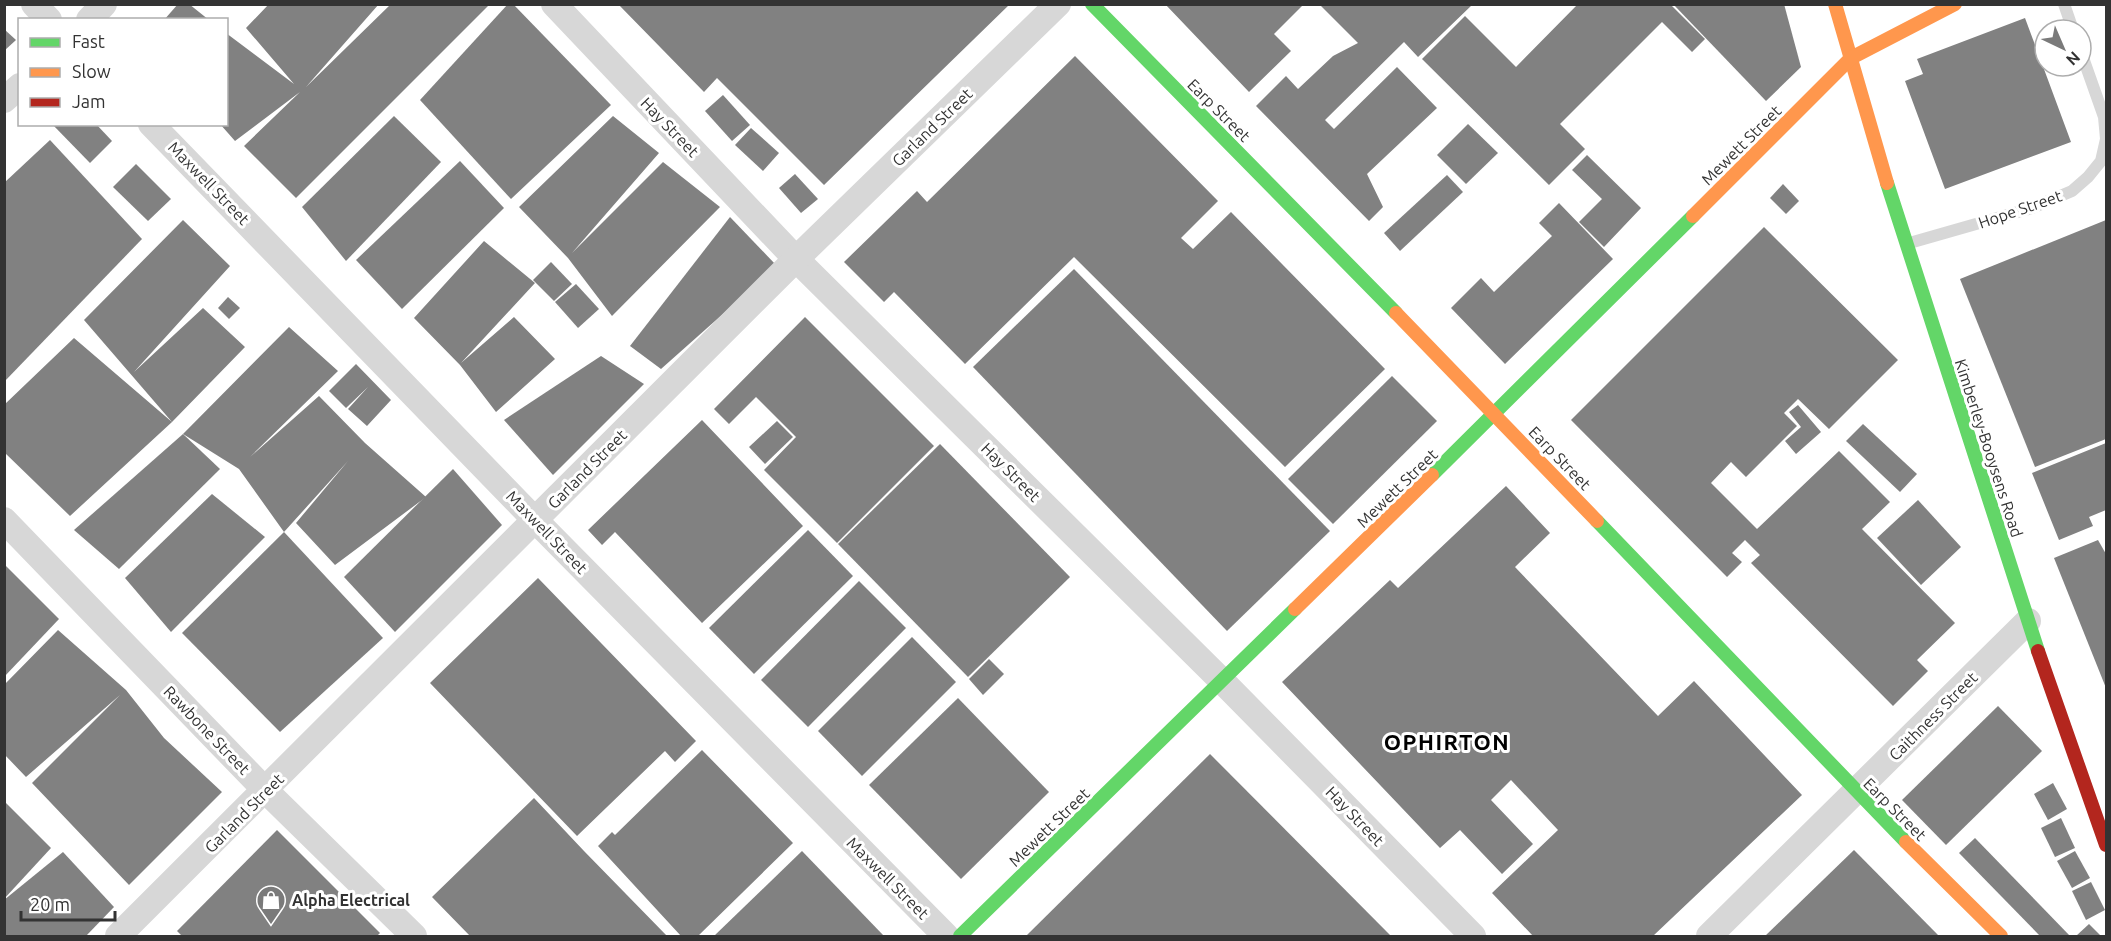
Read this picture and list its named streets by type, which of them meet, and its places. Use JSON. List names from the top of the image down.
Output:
{
  "streets": {
    "street": [
      "Earp Street",
      "Hay Street",
      "Garland Street",
      "Mewett Street",
      "Maxwell Street",
      "Kimberley-Booysens Road",
      "Caithness Street",
      "Rawbone Street"
    ],
    "lane": ["Hope Street"]
  },
  "crossings": [
    ["Earp Street", "Mewett Street"],
    ["Earp Street", "Caithness Street"],
    ["Hay Street", "Garland Street"],
    ["Hay Street", "Mewett Street"],
    ["Garland Street", "Maxwell Street"],
    ["Garland Street", "Rawbone Street"],
    ["Mewett Street", "Kimberley-Booysens Road"],
    ["Hope Street", "Kimberley-Booysens Road"],
    ["Kimberley-Booysens Road", "Caithness Street"]
  ],
  "districts": ["OPHIRTON"],
  "places": {
    "shop": ["Alpha Electrical"]
  },
  "legend": ["Fast", "Slow", "Jam"],
  "scale_bar": "20 m",
  "north": "bottom right"
}
